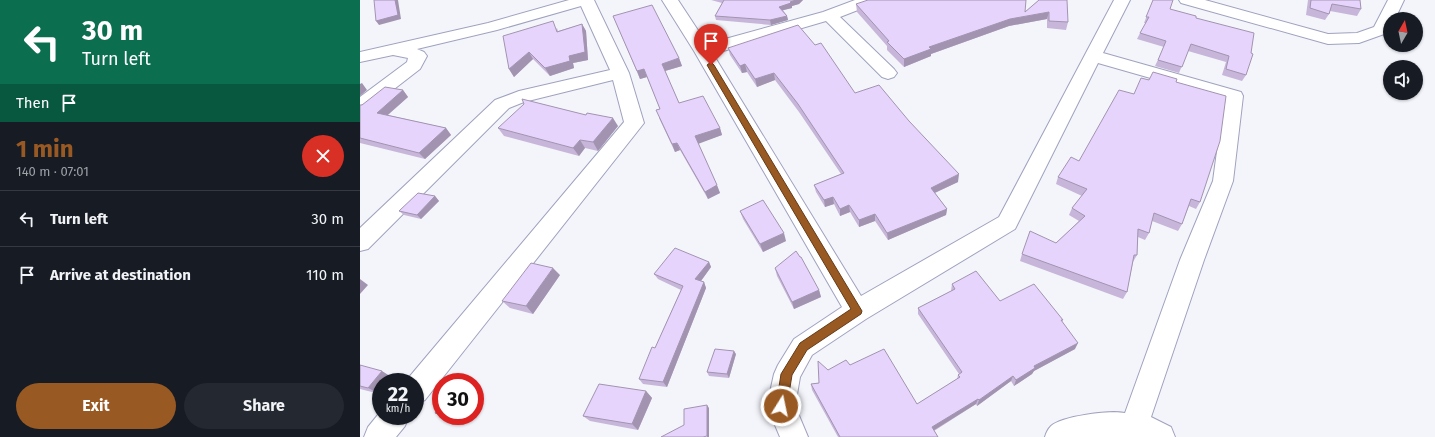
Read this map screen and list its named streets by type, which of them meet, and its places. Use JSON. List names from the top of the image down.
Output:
{
  "north": "top",
  "page": {
    "turn": ["30 m", "Turn left"],
    "then": "Then",
    "heading": ["1 min", "140 m · 07:01"],
    "list": [
      {
        "name": "Turn left",
        "value": "30 m"
      },
      {
        "name": "Arrive at destination",
        "value": "110 m"
      }
    ],
    "speed": "22 km/h",
    "limit": "30",
    "buttons": ["Exit", "Share"]
  }
}
